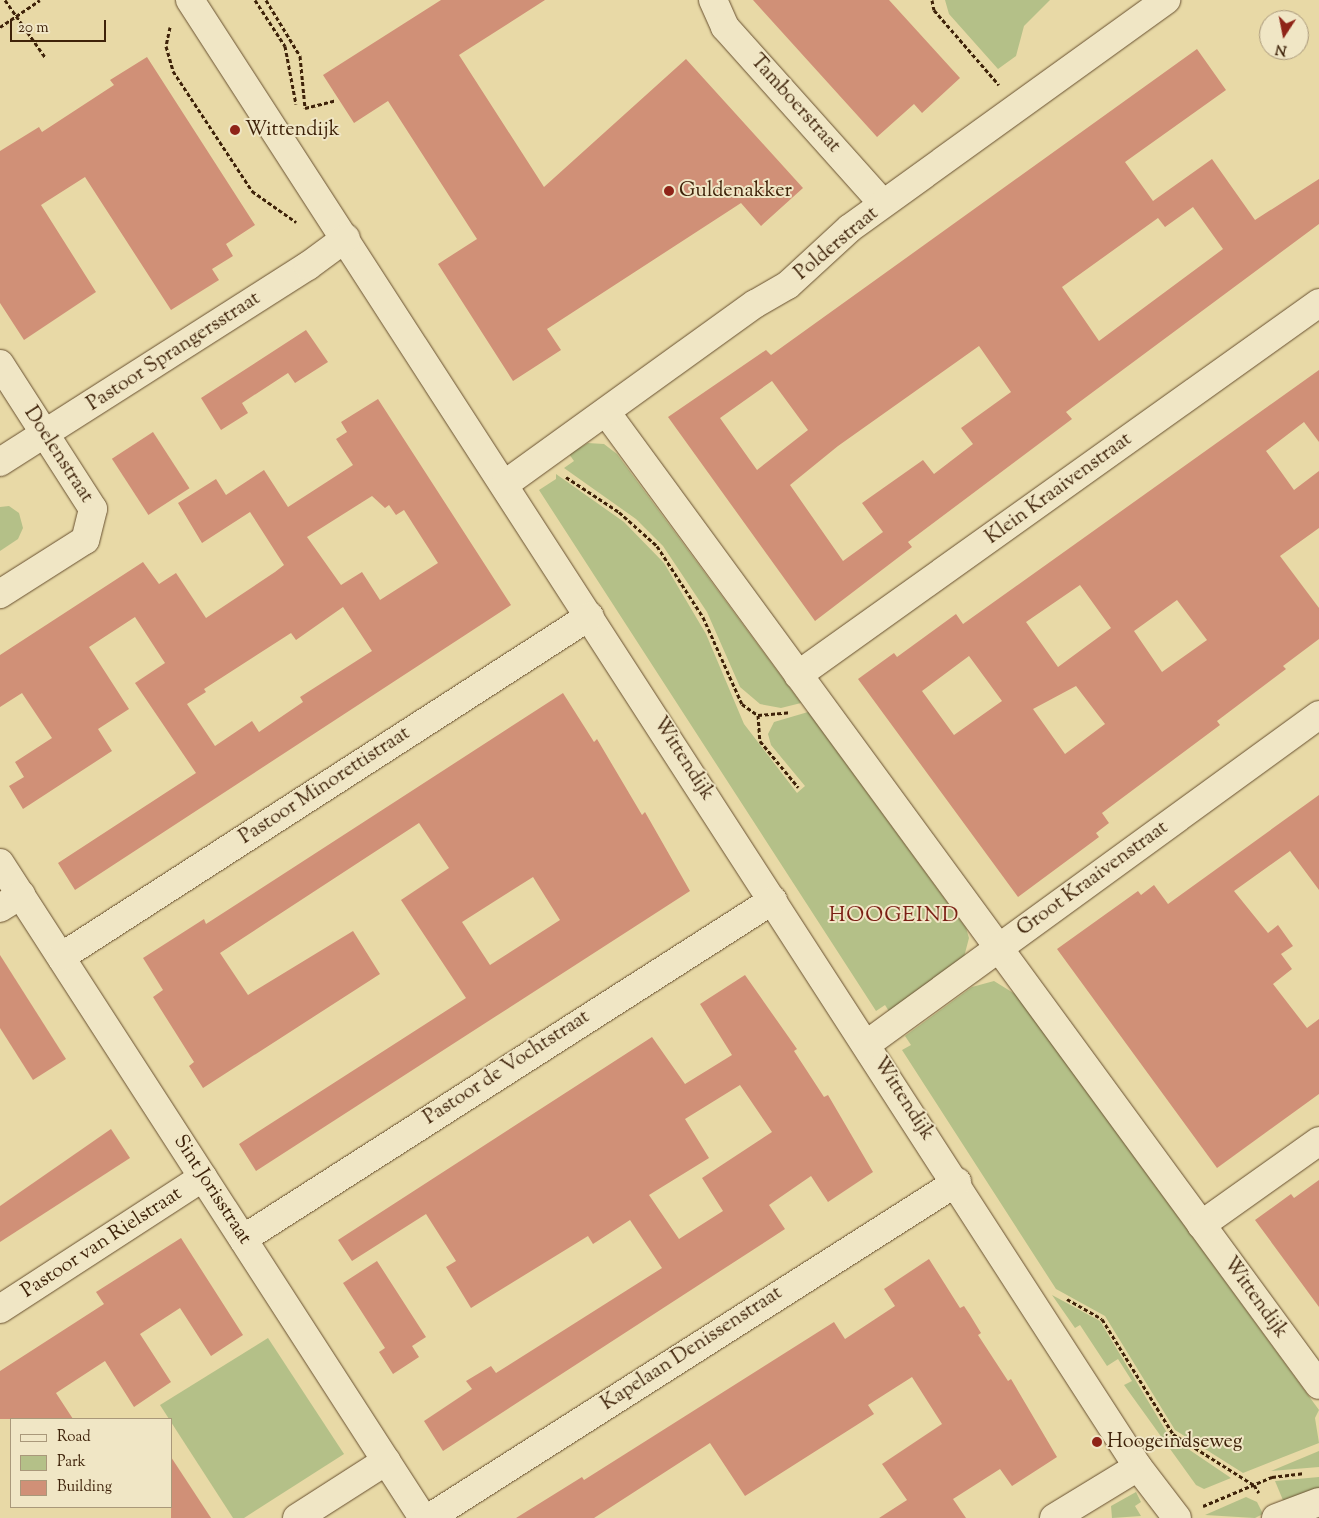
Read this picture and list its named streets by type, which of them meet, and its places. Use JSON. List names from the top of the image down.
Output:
{
  "streets": {
    "street": [
      "Tamboerstraat",
      "Polderstraat",
      "Pastoor Sprangersstraat",
      "Doelenstraat",
      "Klein Kraaivenstraat",
      "Wittendijk",
      "Pastoor Minorettistraat",
      "Groot Kraaivenstraat",
      "Pastoor de Vochtstraat",
      "Sint Jorisstraat",
      "Pastoor van Rielstraat",
      "Kapelaan Denissenstraat"
    ]
  },
  "crossings": [
    ["Tamboerstraat", "Polderstraat"],
    ["Polderstraat", "Wittendijk"],
    ["Pastoor Sprangersstraat", "Doelenstraat"],
    ["Pastoor Sprangersstraat", "Wittendijk"],
    ["Klein Kraaivenstraat", "Wittendijk"],
    ["Wittendijk", "Pastoor Minorettistraat"],
    ["Wittendijk", "Groot Kraaivenstraat"],
    ["Wittendijk", "Pastoor de Vochtstraat"],
    ["Wittendijk", "Kapelaan Denissenstraat"],
    ["Pastoor Minorettistraat", "Sint Jorisstraat"],
    ["Pastoor de Vochtstraat", "Sint Jorisstraat"],
    ["Sint Jorisstraat", "Pastoor van Rielstraat"]
  ],
  "districts": ["HOOGEIND"],
  "places": ["Wittendijk", "Guldenakker", "Hoogeindseweg"],
  "legend": ["Road", "Park", "Building"],
  "scale_bar": "20 m",
  "north": "bottom"
}
